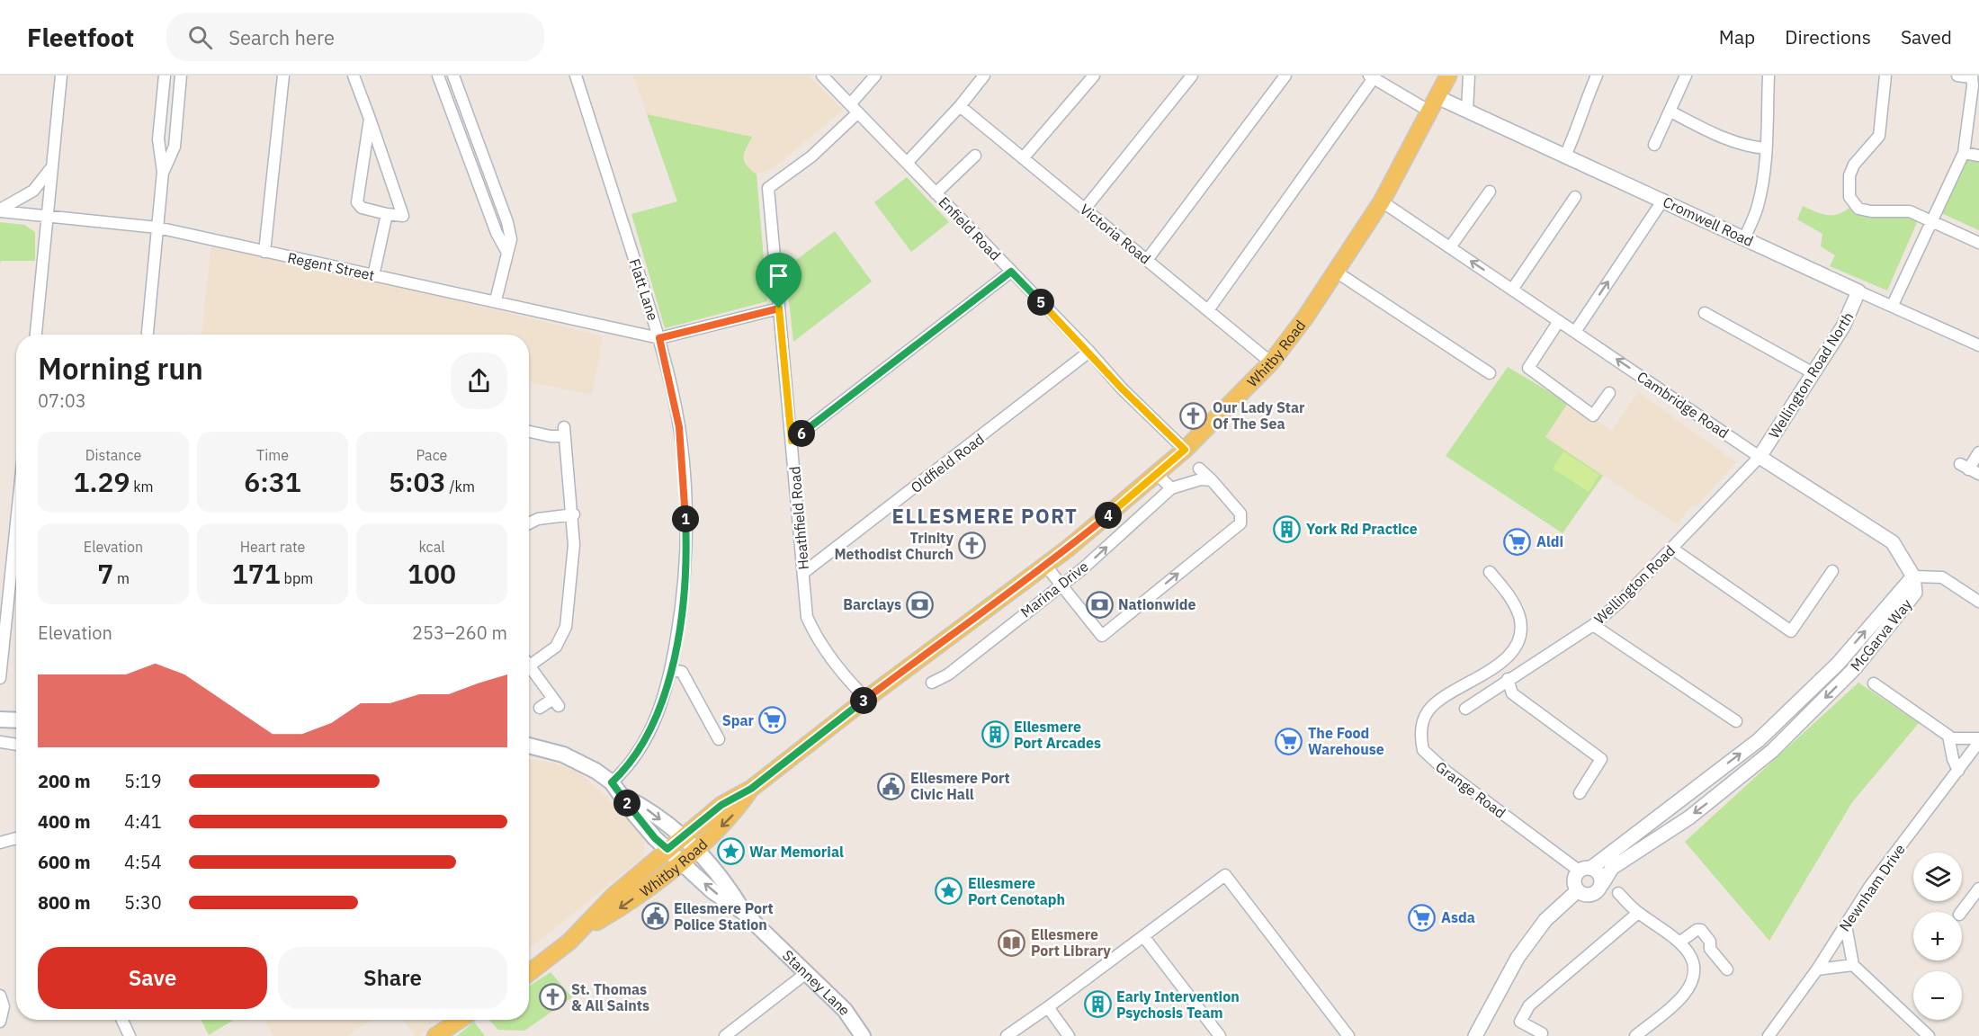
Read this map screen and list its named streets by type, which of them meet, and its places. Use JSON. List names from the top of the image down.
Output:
{
  "streets": {
    "main road": ["Whitby Road", "Stanney Lane"],
    "street": [
      "Cromwell Road",
      "Enfield Road",
      "Victoria Road",
      "Regent Street",
      "Flatt Lane",
      "Wellington Road North",
      "Cambridge Road",
      "Oldfield Road",
      "Heathfield Road",
      "Wellington Road",
      "Marina Drive",
      "McGarva Way",
      "Grange Road",
      "Newnham Drive"
    ]
  },
  "crossings": [
    ["Cromwell Road", "Whitby Road"],
    ["Cromwell Road", "Wellington Road North"],
    ["Enfield Road", "Whitby Road"],
    ["Enfield Road", "Oldfield Road"],
    ["Enfield Road", "Heathfield Road"],
    ["Victoria Road", "Whitby Road"],
    ["Regent Street", "Flatt Lane"],
    ["Whitby Road", "Cambridge Road"],
    ["Whitby Road", "Heathfield Road"],
    ["Whitby Road", "Stanney Lane"],
    ["Wellington Road North", "Cambridge Road"],
    ["Wellington Road North", "Wellington Road"],
    ["Cambridge Road", "Wellington Road"],
    ["Cambridge Road", "McGarva Way"],
    ["Oldfield Road", "Heathfield Road"],
    ["McGarva Way", "Grange Road"]
  ],
  "one_way": ["Marina Drive"],
  "districts": ["ELLESMERE PORT"],
  "places": {
    "church": ["Our Lady Star Of The Sea", "Trinity Methodist Church", "St. Thomas & All Saints"],
    "building": ["York Rd Practice", "Ellesmere Port Arcades", "Early Intervention Psychosis Team"],
    "supermarket": [
      "Aldi",
      "Spar",
      "The Food Warehouse",
      "Asda"
    ],
    "bank": ["Barclays", "Nationwide"],
    "public building": ["Ellesmere Port Civic Hall", "Ellesmere Port Police Station"],
    "place": ["War Memorial", "Ellesmere Port Cenotaph"],
    "library": ["Ellesmere Port Library"]
  },
  "page": {
    "header": "Fleetfoot",
    "search": "Search here",
    "nav": ["Map", "Directions", "Saved"],
    "pins": [
      "5",
      "6",
      "4",
      "1",
      "3",
      "2"
    ],
    "heading": ["Morning run", "07:03"],
    "stats": [
      ["Distance", "1.29 km"],
      ["Time", "6:31"],
      ["Pace", "5:03 /km"],
      ["Elevation", "7 m"],
      ["Heart rate", "171 bpm"],
      ["kcal", "100"]
    ],
    "chart": ["Elevation", "253–260 m"],
    "list": [
      {
        "name": "200 m",
        "note": "5:19"
      },
      {
        "name": "400 m",
        "note": "4:41"
      },
      {
        "name": "600 m",
        "note": "4:54"
      },
      {
        "name": "800 m",
        "note": "5:30"
      }
    ],
    "map_buttons": ["+", "−"],
    "buttons": ["Save", "Share"]
  }
}
